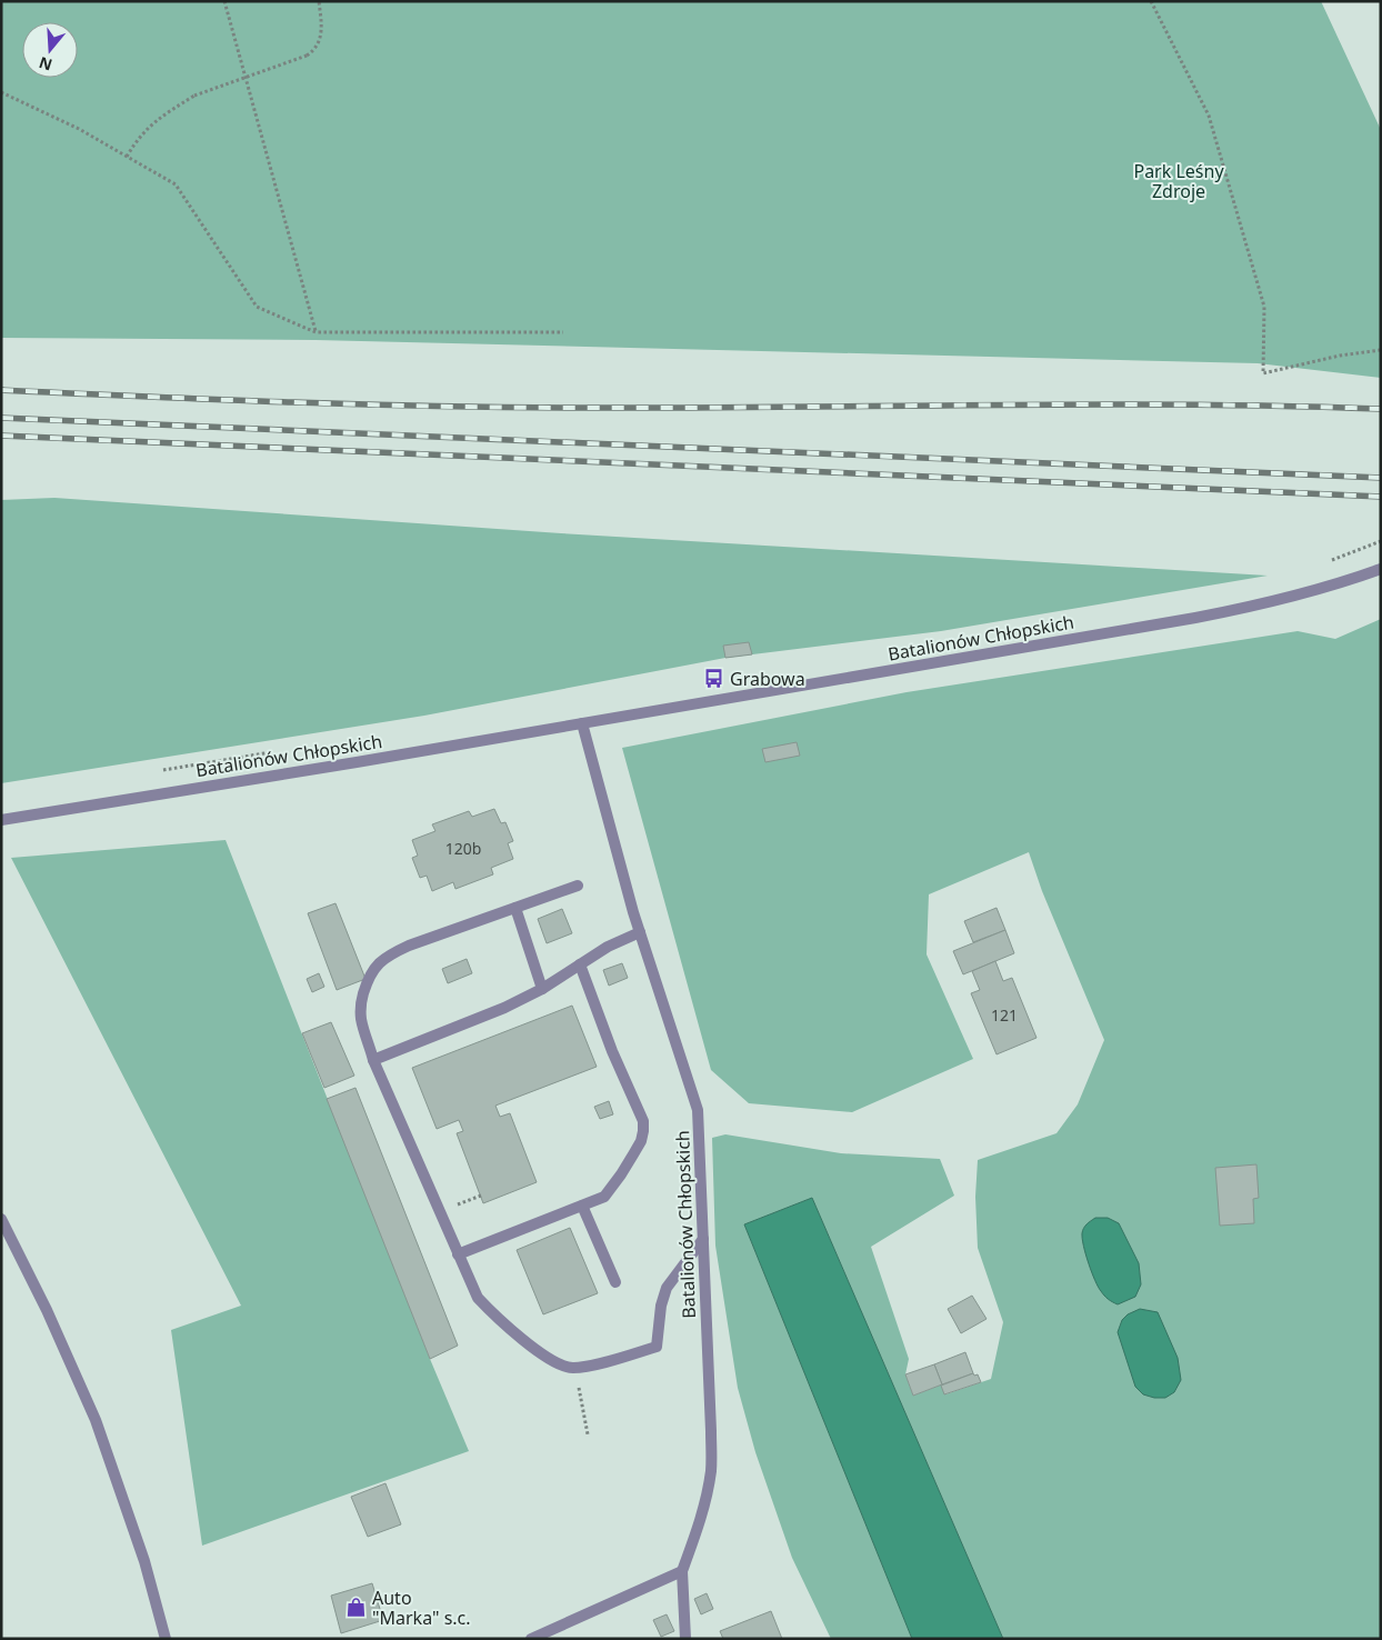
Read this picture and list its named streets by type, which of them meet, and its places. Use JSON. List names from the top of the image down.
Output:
{
  "streets": {
    "street": ["Batalionów Chłopskich"]
  },
  "parks": ["Park Leśny Zdroje"],
  "places": {
    "bus stop": ["Grabowa"],
    "shop": ["Auto \"Marka\" s.c."]
  },
  "house_numbers": ["120b", "121"],
  "north": "bottom"
}
